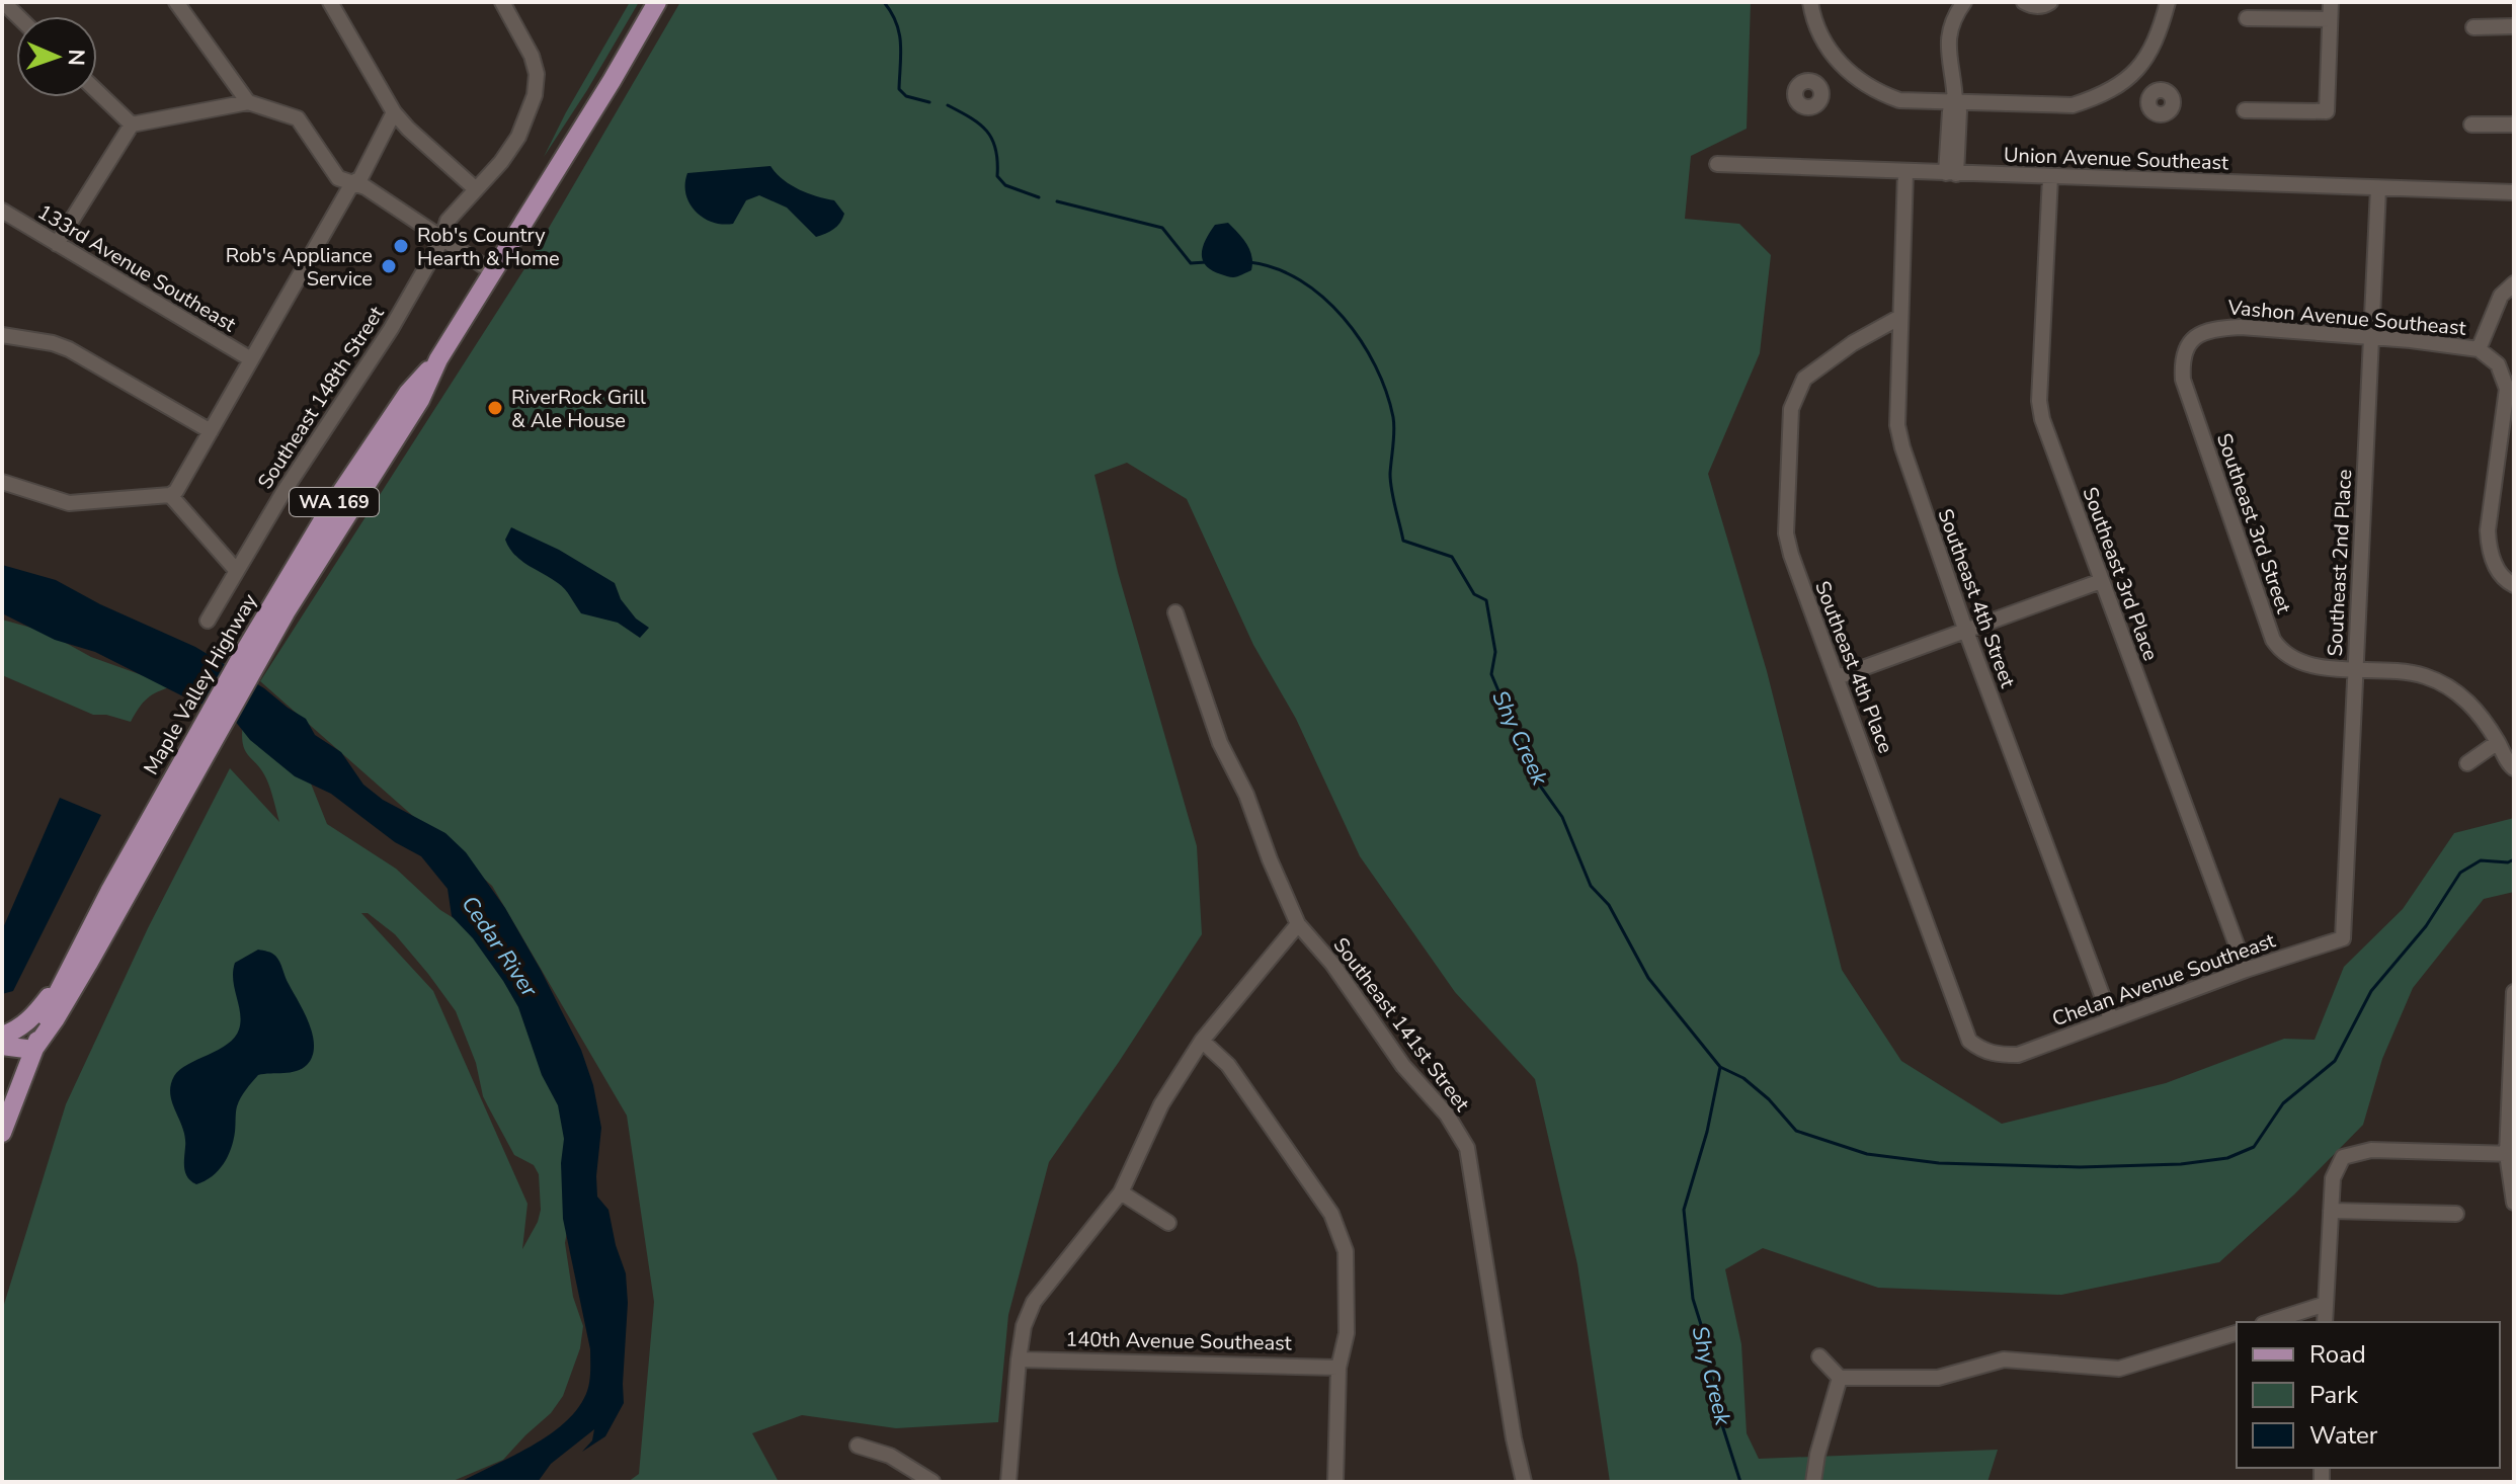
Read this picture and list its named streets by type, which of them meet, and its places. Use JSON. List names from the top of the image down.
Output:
{
  "streets": {
    "main road": ["WA 169", "Maple Valley Highway"],
    "street": [
      "Union Avenue Southeast",
      "133rd Avenue Southeast",
      "Vashon Avenue Southeast",
      "Southeast 148th Street",
      "Southeast 3rd Street",
      "Southeast 2nd Place",
      "Southeast 3rd Place",
      "Southeast 4th Street",
      "Southeast 4th Place",
      "Chelan Avenue Southeast",
      "Southeast 141st Street",
      "140th Avenue Southeast"
    ]
  },
  "crossings": [
    ["Union Avenue Southeast", "Southeast 2nd Place"],
    ["Union Avenue Southeast", "Southeast 3rd Place"],
    ["Union Avenue Southeast", "Southeast 4th Street"],
    ["Vashon Avenue Southeast", "Southeast 3rd Street"],
    ["Vashon Avenue Southeast", "Southeast 2nd Place"],
    ["Southeast 3rd Street", "Southeast 2nd Place"],
    ["Southeast 2nd Place", "Chelan Avenue Southeast"],
    ["Southeast 3rd Place", "Chelan Avenue Southeast"],
    ["Southeast 4th Street", "Southeast 4th Place"],
    ["Southeast 4th Street", "Chelan Avenue Southeast"],
    ["Southeast 4th Place", "Chelan Avenue Southeast"]
  ],
  "water": ["Shy Creek", "Cedar River"],
  "places": ["Rob's Country Hearth & Home", "Rob's Appliance Service", "RiverRock Grill & Ale House"],
  "legend": ["Road", "Park", "Water"],
  "north": "right"
}
